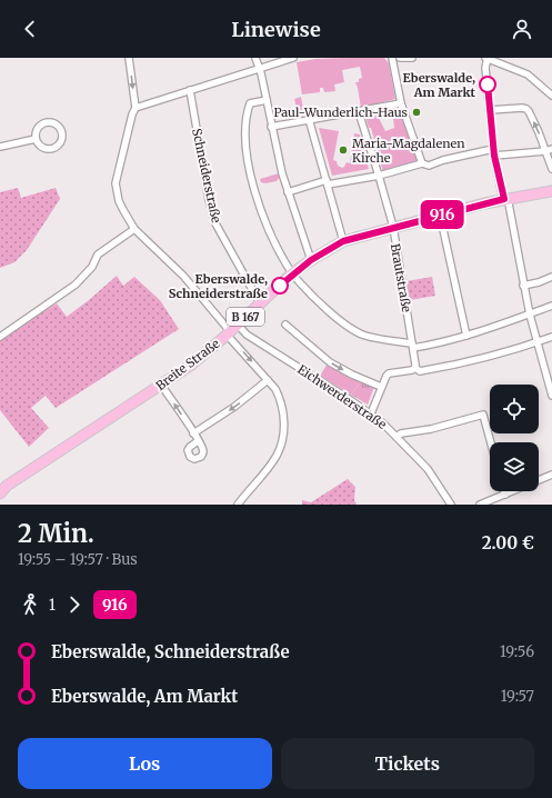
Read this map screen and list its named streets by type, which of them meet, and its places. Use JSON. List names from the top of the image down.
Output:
{
  "streets": {
    "main road": ["B 167", "Breite Straße"],
    "street": ["Schneiderstraße", "Brautstraße", "Eichwerderstraße"]
  },
  "crossings": [
    ["Schneiderstraße", "Breite Straße"],
    ["Brautstraße", "Breite Straße"],
    ["Breite Straße", "Eichwerderstraße"]
  ],
  "places": [
    "Eberswalde, Am Markt",
    "Paul-Wunderlich-Haus",
    "Maria-Magdalenen Kirche",
    "Eberswalde, Schneiderstraße"
  ],
  "lines": ["bus line 916"],
  "page": {
    "header": "Linewise",
    "on_map": "916",
    "heading": ["2 Min.", "19:55 – 19:57 · Bus", "2.00 €"],
    "legs": ["1", "916"],
    "list": [
      {
        "name": "Eberswalde, Schneiderstraße",
        "value": "19:56"
      },
      {
        "name": "Eberswalde, Am Markt",
        "value": "19:57"
      }
    ],
    "buttons": ["Los", "Tickets"]
  }
}
